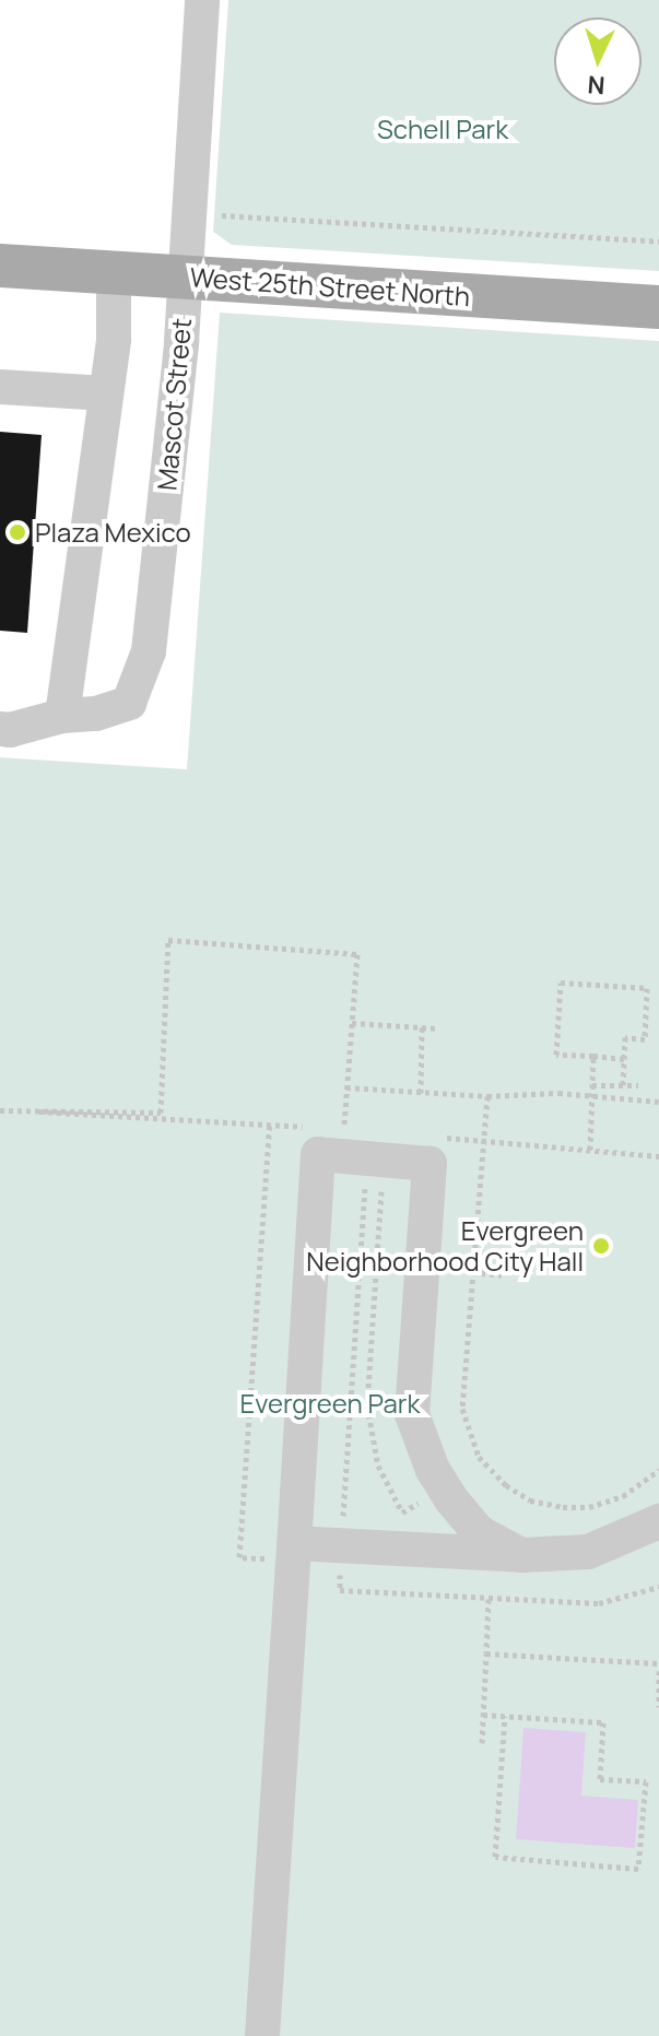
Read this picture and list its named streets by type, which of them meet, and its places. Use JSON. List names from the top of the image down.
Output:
{
  "streets": {
    "main road": ["West 25th Street North"],
    "street": ["Mascot Street"]
  },
  "crossings": [
    ["West 25th Street North", "Mascot Street"]
  ],
  "parks": ["Schell Park", "Evergreen Park"],
  "places": ["Plaza Mexico", "Evergreen Neighborhood City Hall"],
  "north": "bottom"
}
